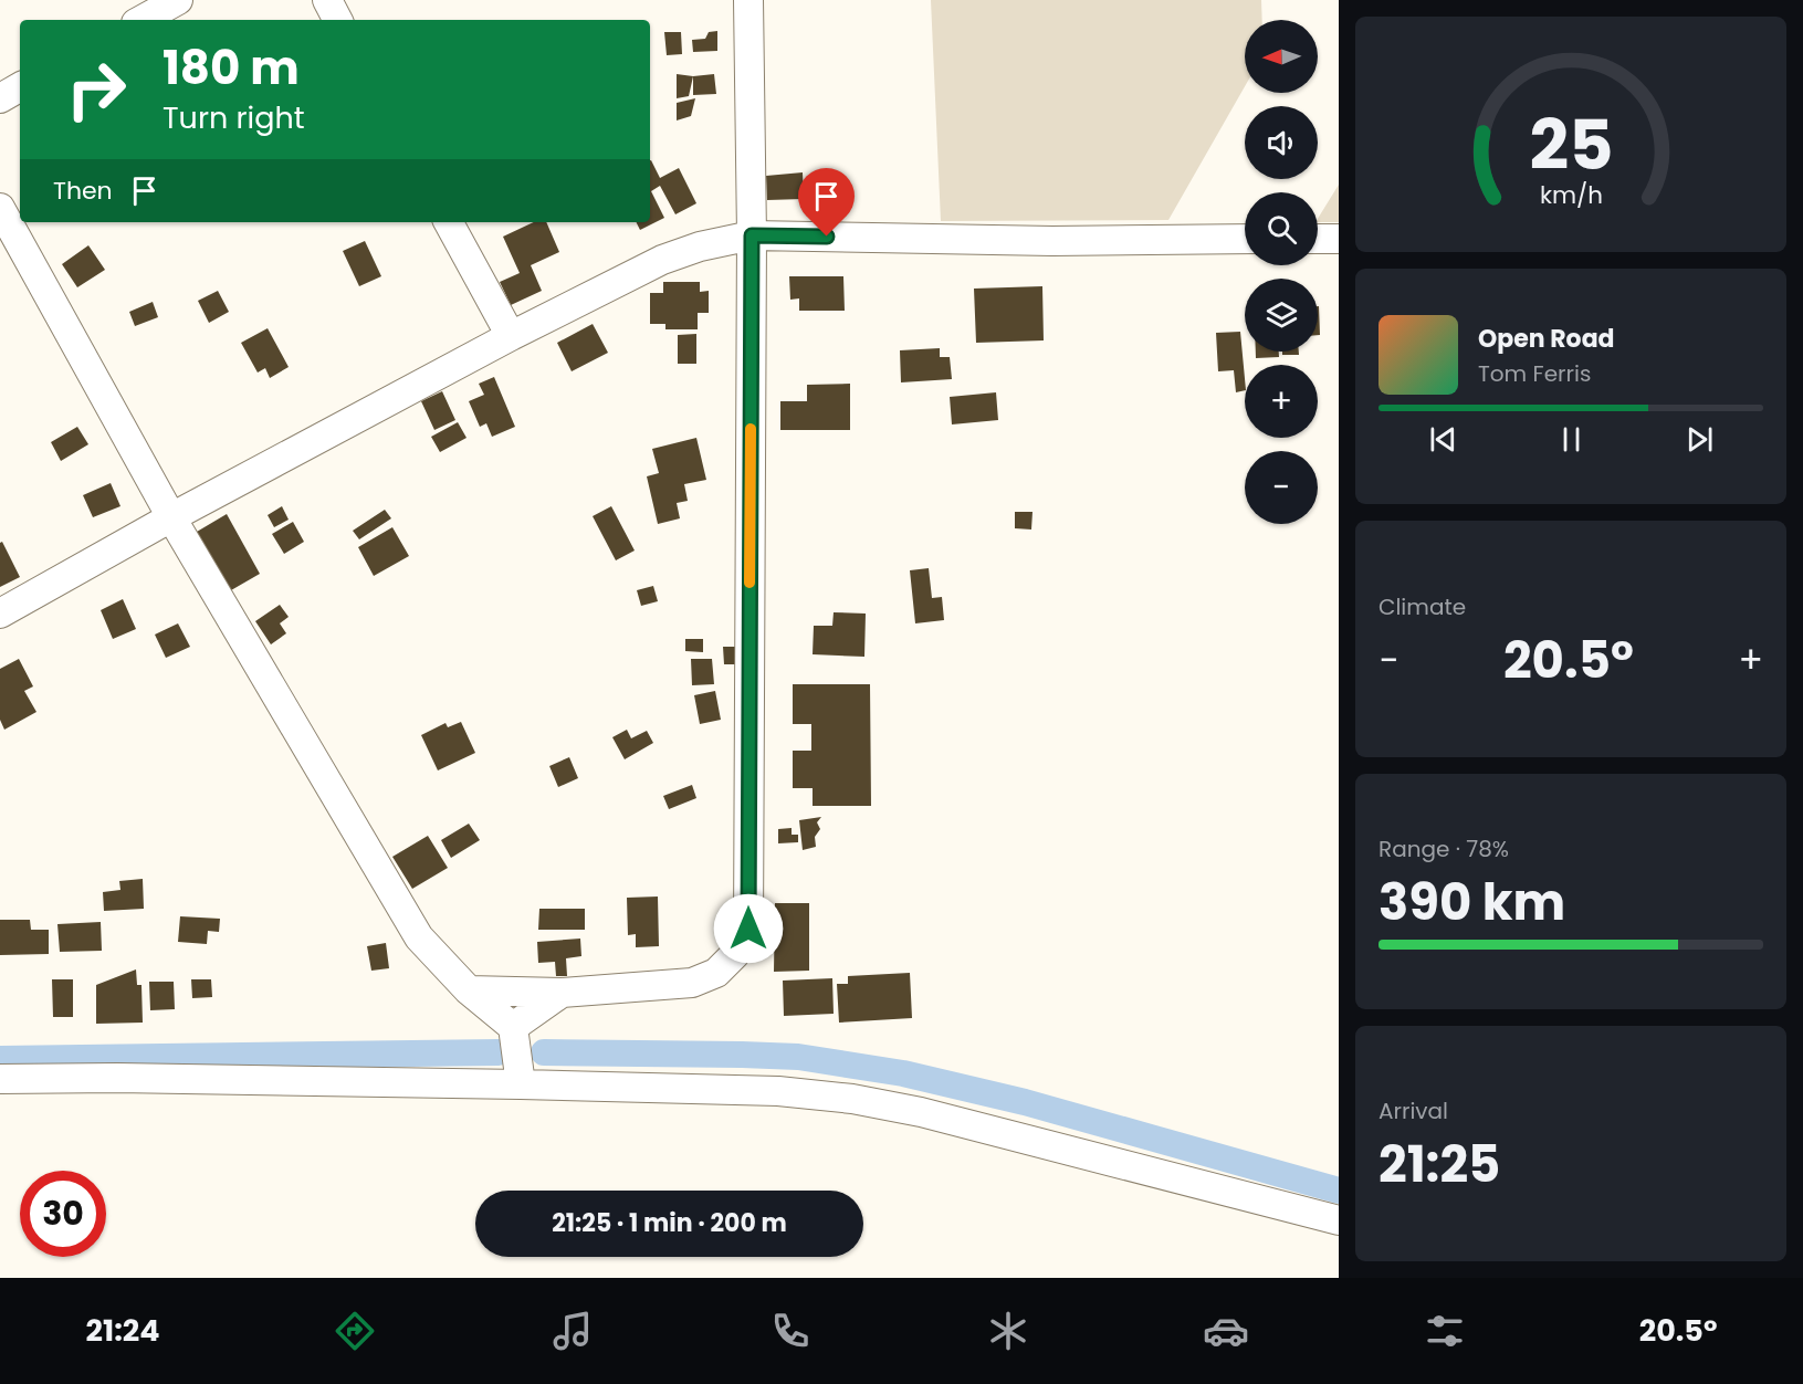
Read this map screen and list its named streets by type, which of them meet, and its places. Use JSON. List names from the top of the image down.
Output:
{
  "north": "left",
  "page": {
    "map_buttons": ["+", "−"],
    "turn": ["180 m", "Turn right"],
    "then": "Then",
    "song": ["Open Road", "Tom Ferris"],
    "tile": [
      "Climate",
      ["Range · 78%", "390 km"],
      ["Arrival", "21:25"]
    ],
    "heat": ["−", "20.5°", "+"],
    "limit": "30",
    "trip": "21:25 · 1 min · 200 m",
    "tabs": ["21:24", "20.5°"],
    "gauge": ["25", "km/h"]
  }
}
